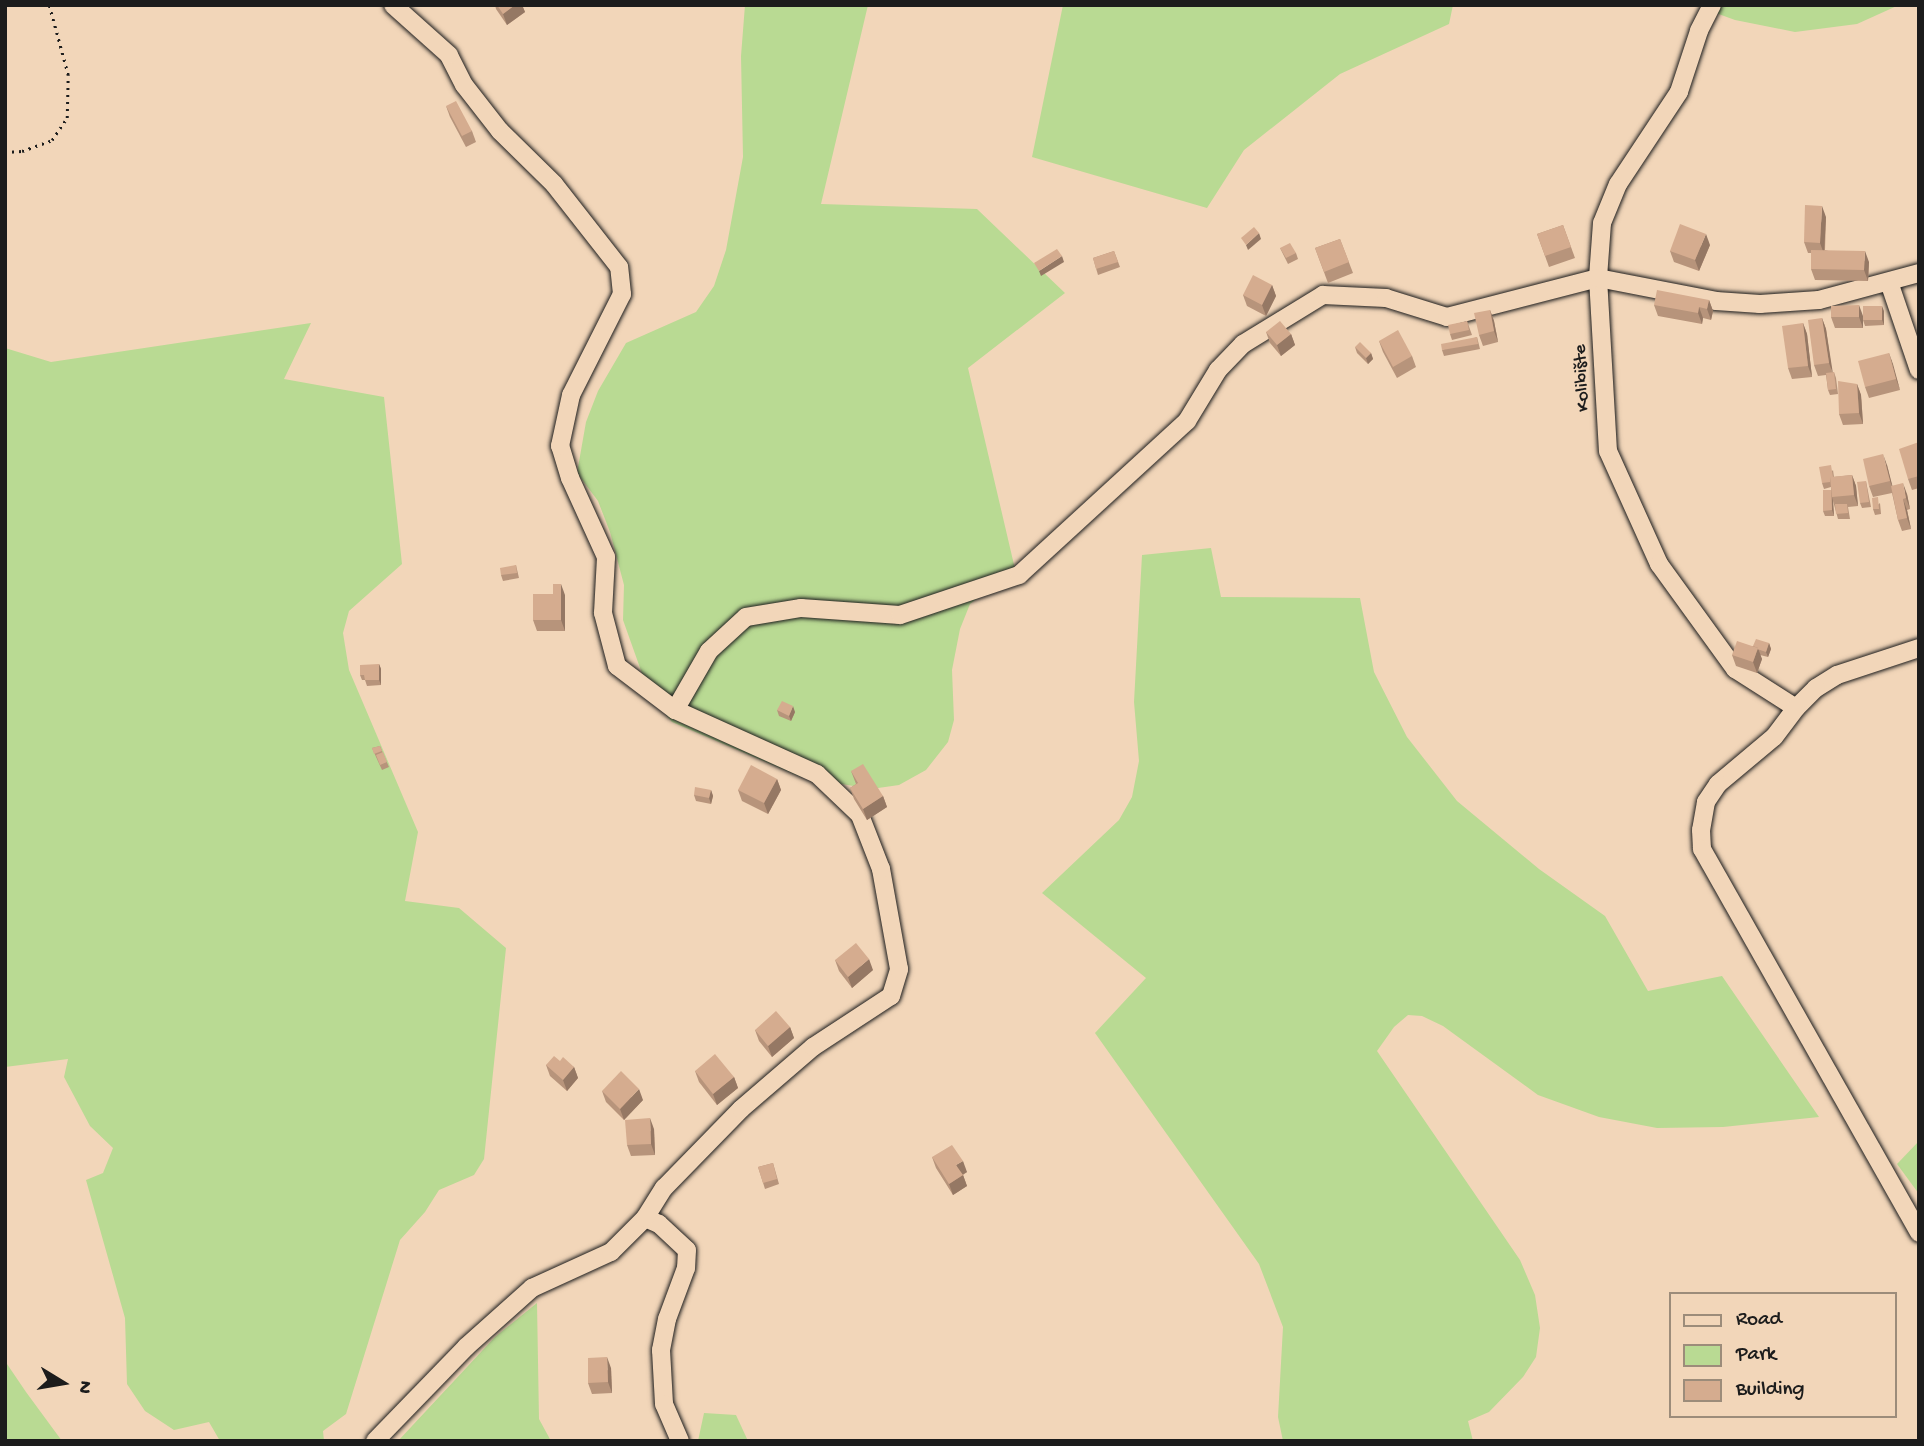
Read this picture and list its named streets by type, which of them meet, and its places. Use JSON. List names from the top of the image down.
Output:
{
  "streets": {
    "street": ["Kolibište"]
  },
  "legend": ["Road", "Park", "Building"],
  "north": "right"
}
